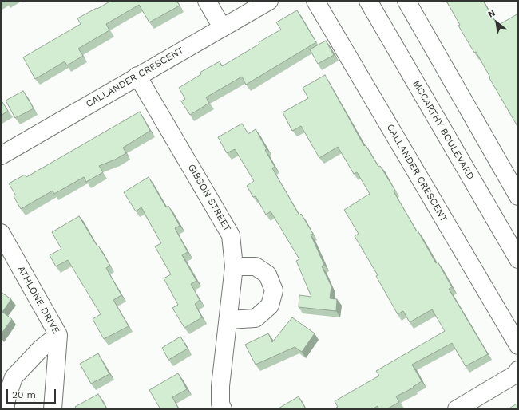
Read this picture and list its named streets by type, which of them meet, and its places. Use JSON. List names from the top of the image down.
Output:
{
  "streets": {
    "street": [
      "CALLANDER CRESCENT",
      "MCCARTHY BOULEVARD",
      "GIBSON STREET",
      "ATHLONE DRIVE"
    ]
  },
  "crossings": [
    ["CALLANDER CRESCENT", "GIBSON STREET"]
  ],
  "scale_bar": "20 m",
  "north": "top left"
}
